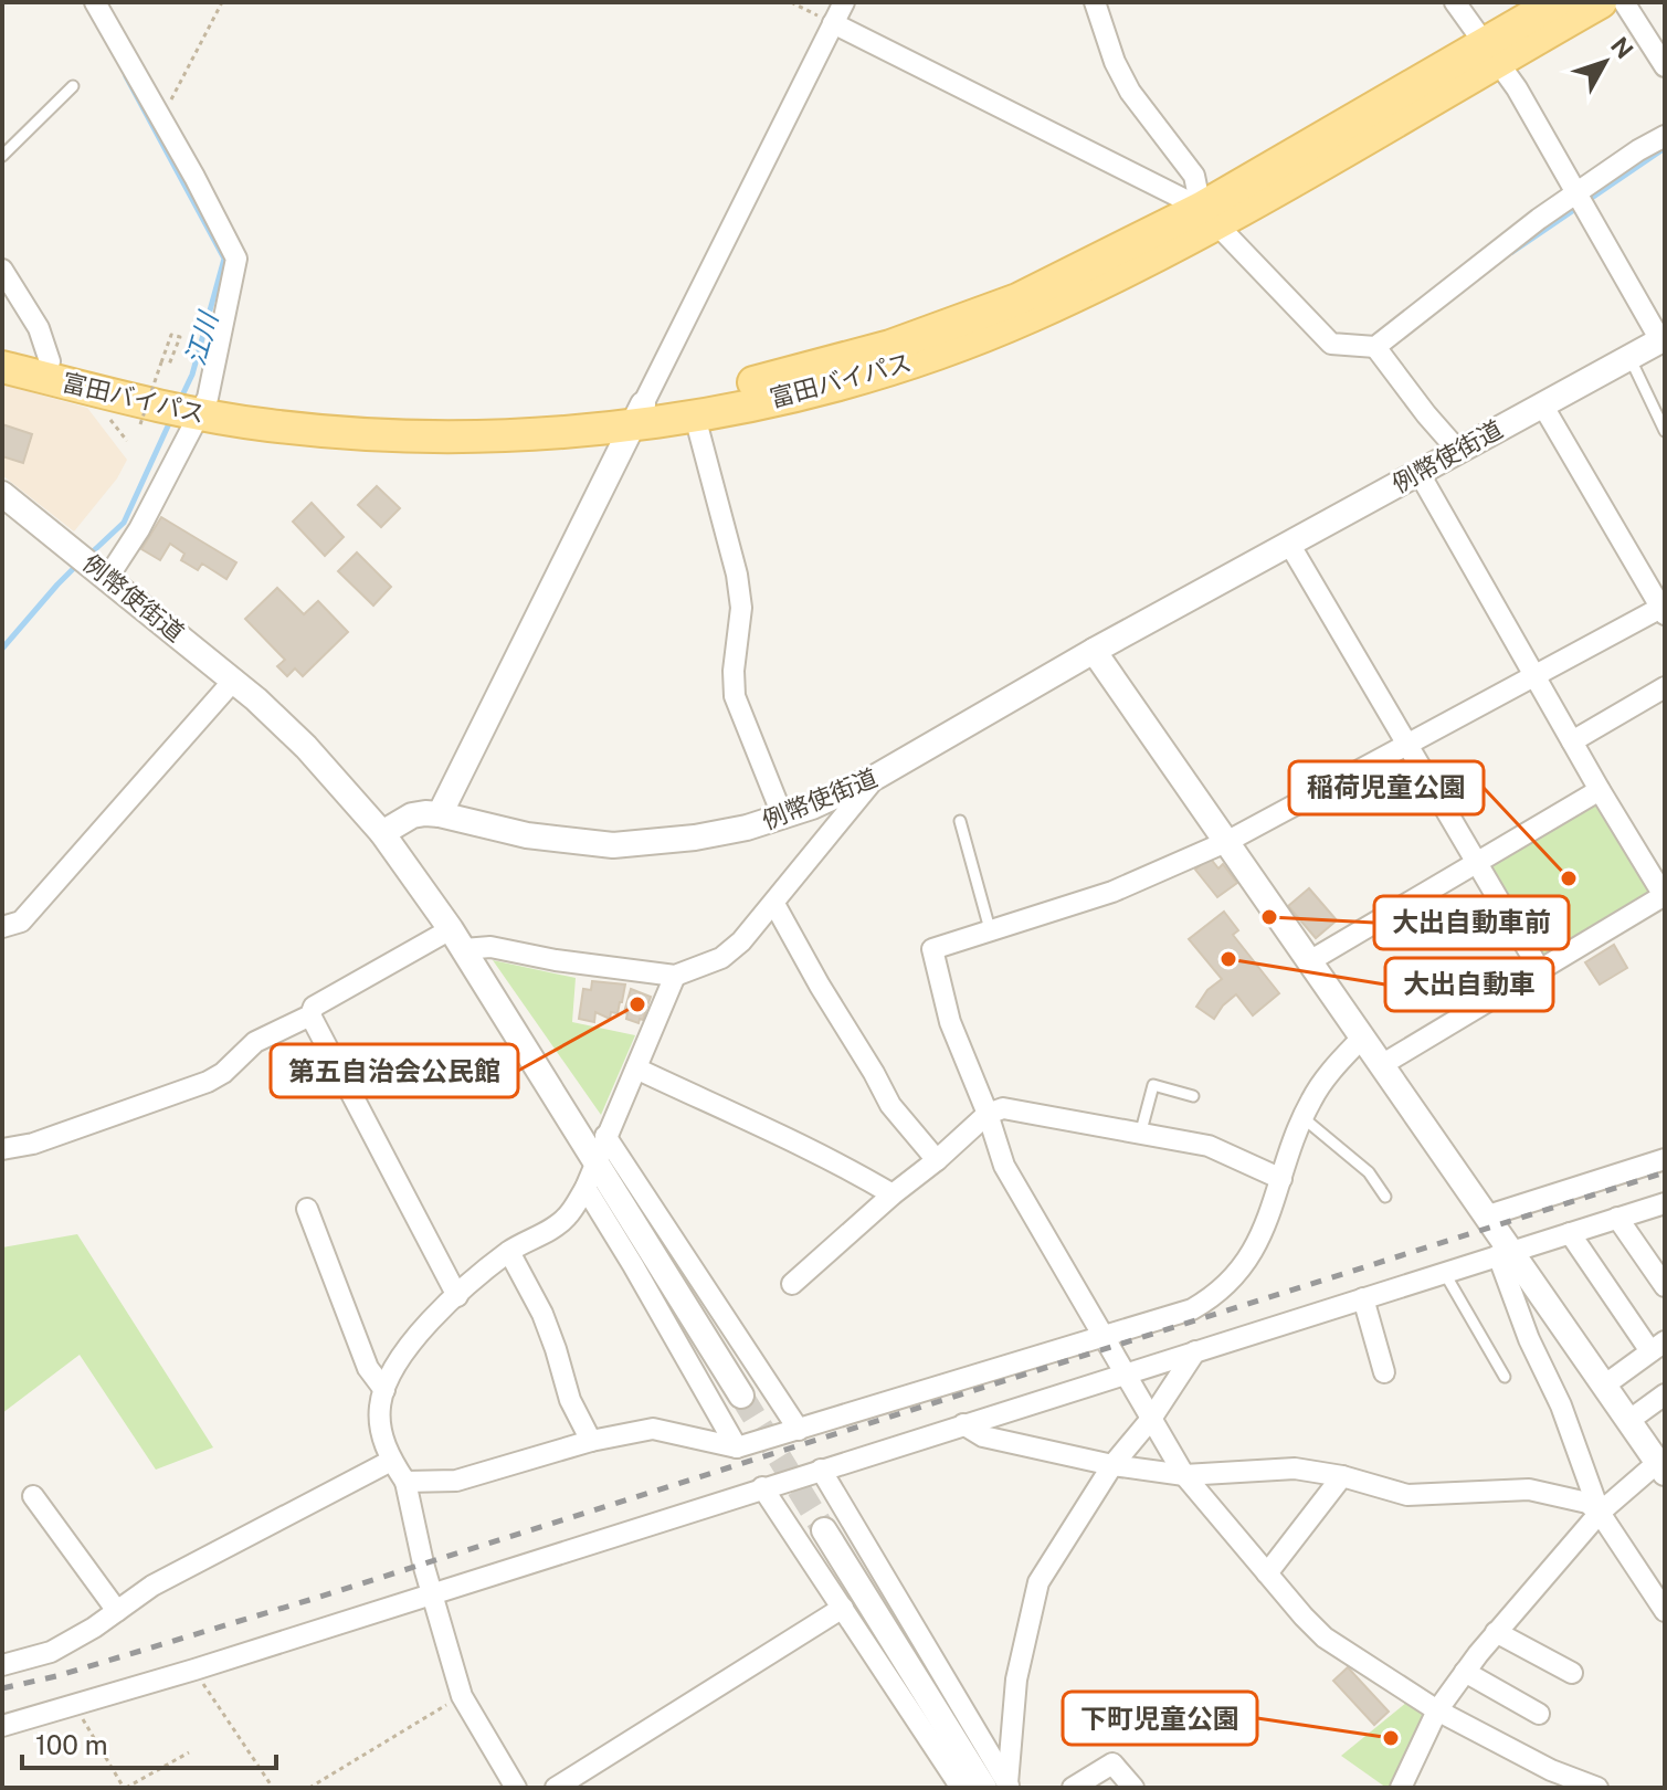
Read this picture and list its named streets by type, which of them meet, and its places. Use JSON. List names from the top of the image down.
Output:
{
  "streets": {
    "main road": ["富田バイパス"],
    "street": ["例幣使街道"]
  },
  "water": ["江川"],
  "places": [
    "稲荷児童公園",
    "大出自動車前",
    "大出自動車",
    "第五自治会公民館",
    "下町児童公園"
  ],
  "scale_bar": "100 m",
  "north": "top right"
}
